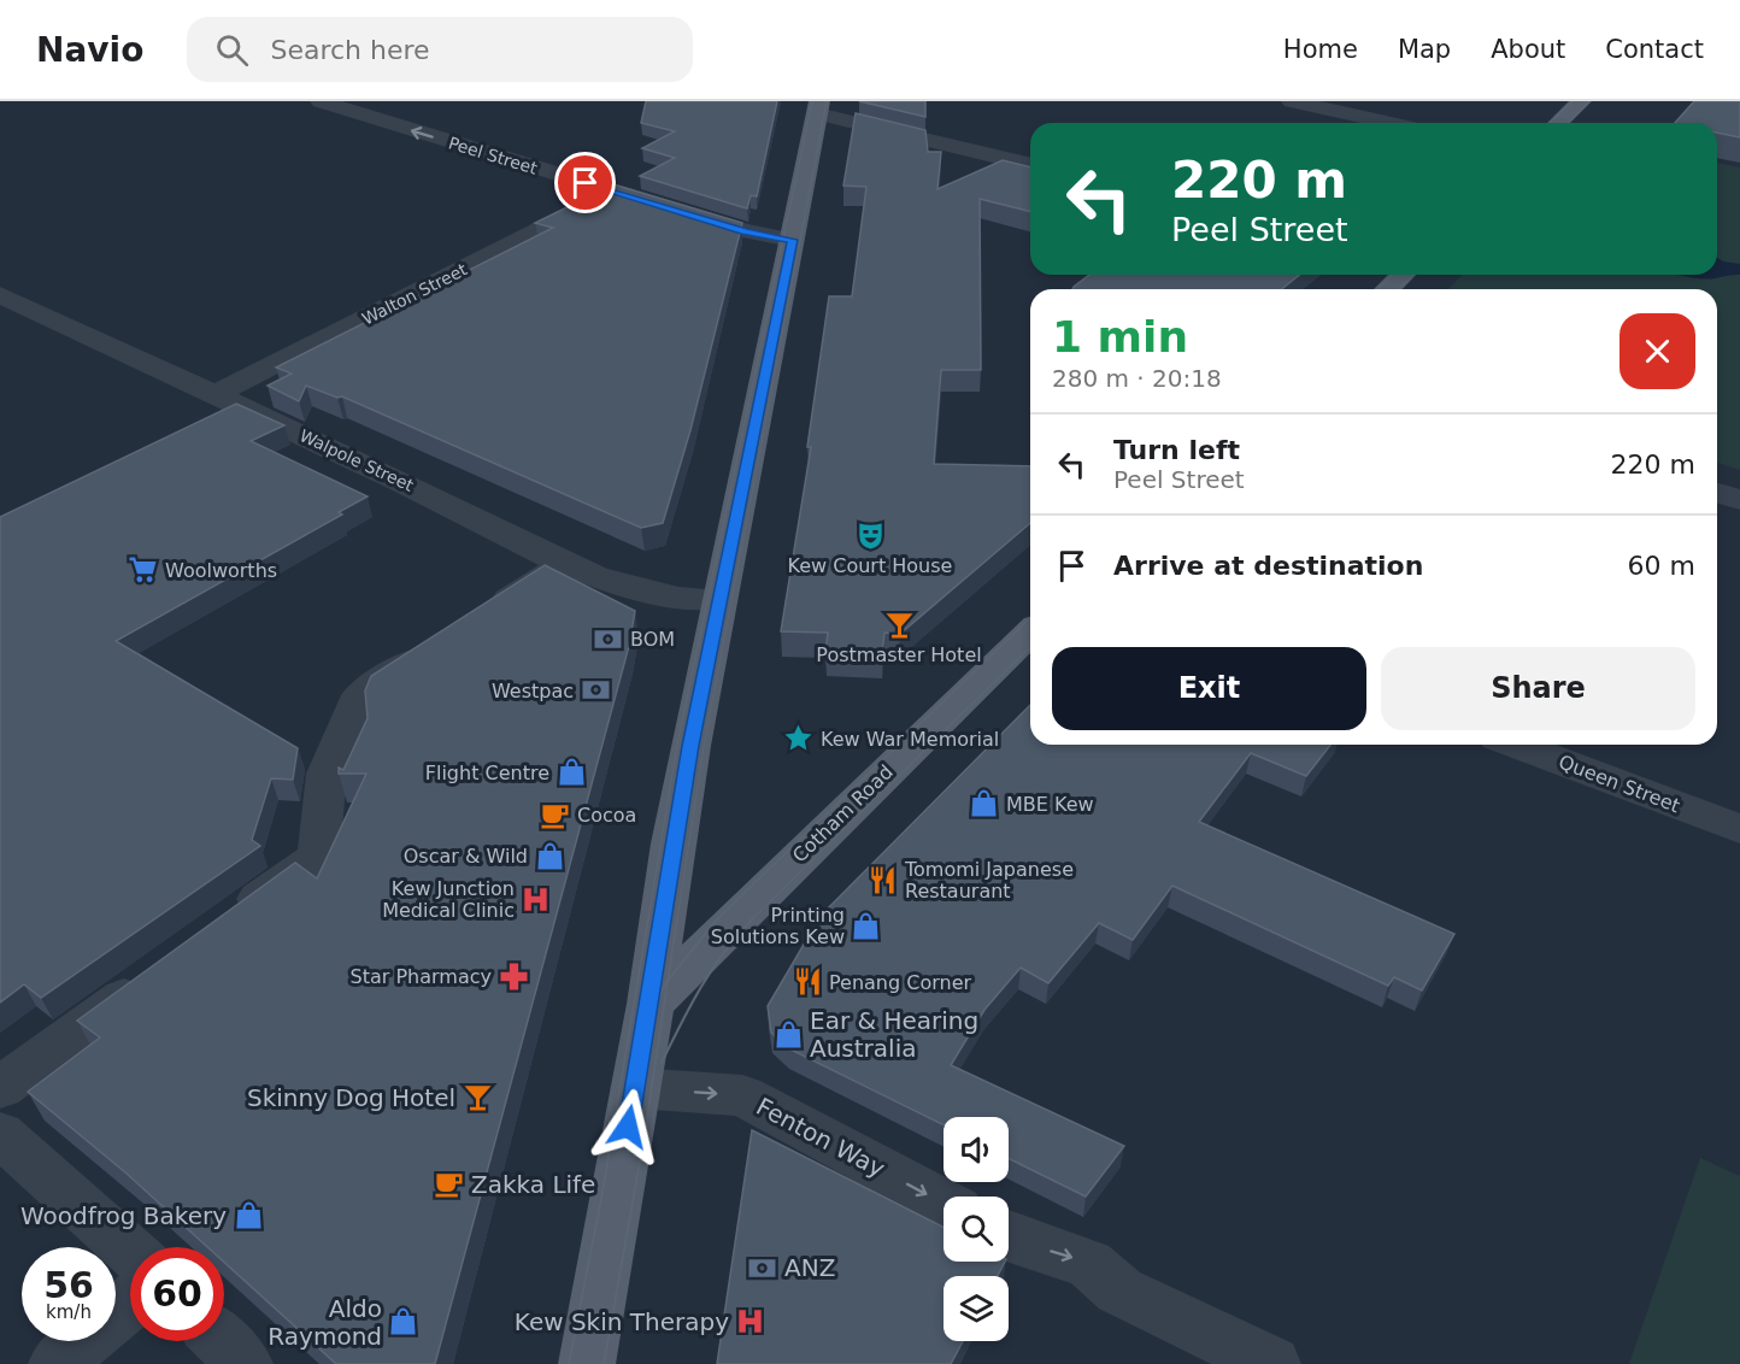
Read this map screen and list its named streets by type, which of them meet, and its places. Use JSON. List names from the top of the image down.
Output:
{
  "streets": {
    "main road": ["Cotham Road"],
    "street": [
      "Peel Street",
      "Walton Street",
      "Walpole Street",
      "Queen Street",
      "Fenton Way"
    ]
  },
  "crossings": [
    ["Peel Street", "Walton Street"],
    ["Walton Street", "Walpole Street"]
  ],
  "one_way": ["Peel Street", "Fenton Way"],
  "places": {
    "theatre": ["Kew Court House"],
    "supermarket": ["Woolworths"],
    "bar": ["Postmaster Hotel", "Skinny Dog Hotel"],
    "bank": ["BOM", "Westpac", "ANZ"],
    "place": ["Kew War Memorial"],
    "shop": [
      "Flight Centre",
      "MBE Kew",
      "Oscar & Wild",
      "Printing Solutions Kew",
      "Ear & Hearing Australia",
      "Woodfrog Bakery",
      "Aldo Raymond"
    ],
    "cafe": ["Cocoa", "Zakka Life"],
    "restaurant": ["Tomomi Japanese Restaurant", "Penang Corner"],
    "hospital": ["Kew Junction Medical Clinic", "Kew Skin Therapy"],
    "pharmacy": ["Star Pharmacy"]
  },
  "page": {
    "header": "Navio",
    "search": "Search here",
    "nav": [
      "Home",
      "Map",
      "About",
      "Contact"
    ],
    "turn": ["220 m", "Peel Street"],
    "heading": ["1 min", "280 m · 20:18"],
    "list": [
      {
        "name": "Turn left",
        "note": "Peel Street",
        "value": "220 m"
      },
      {
        "name": "Arrive at destination",
        "value": "60 m"
      }
    ],
    "buttons": ["Exit", "Share"],
    "speed": "56 km/h",
    "limit": "60"
  }
}
